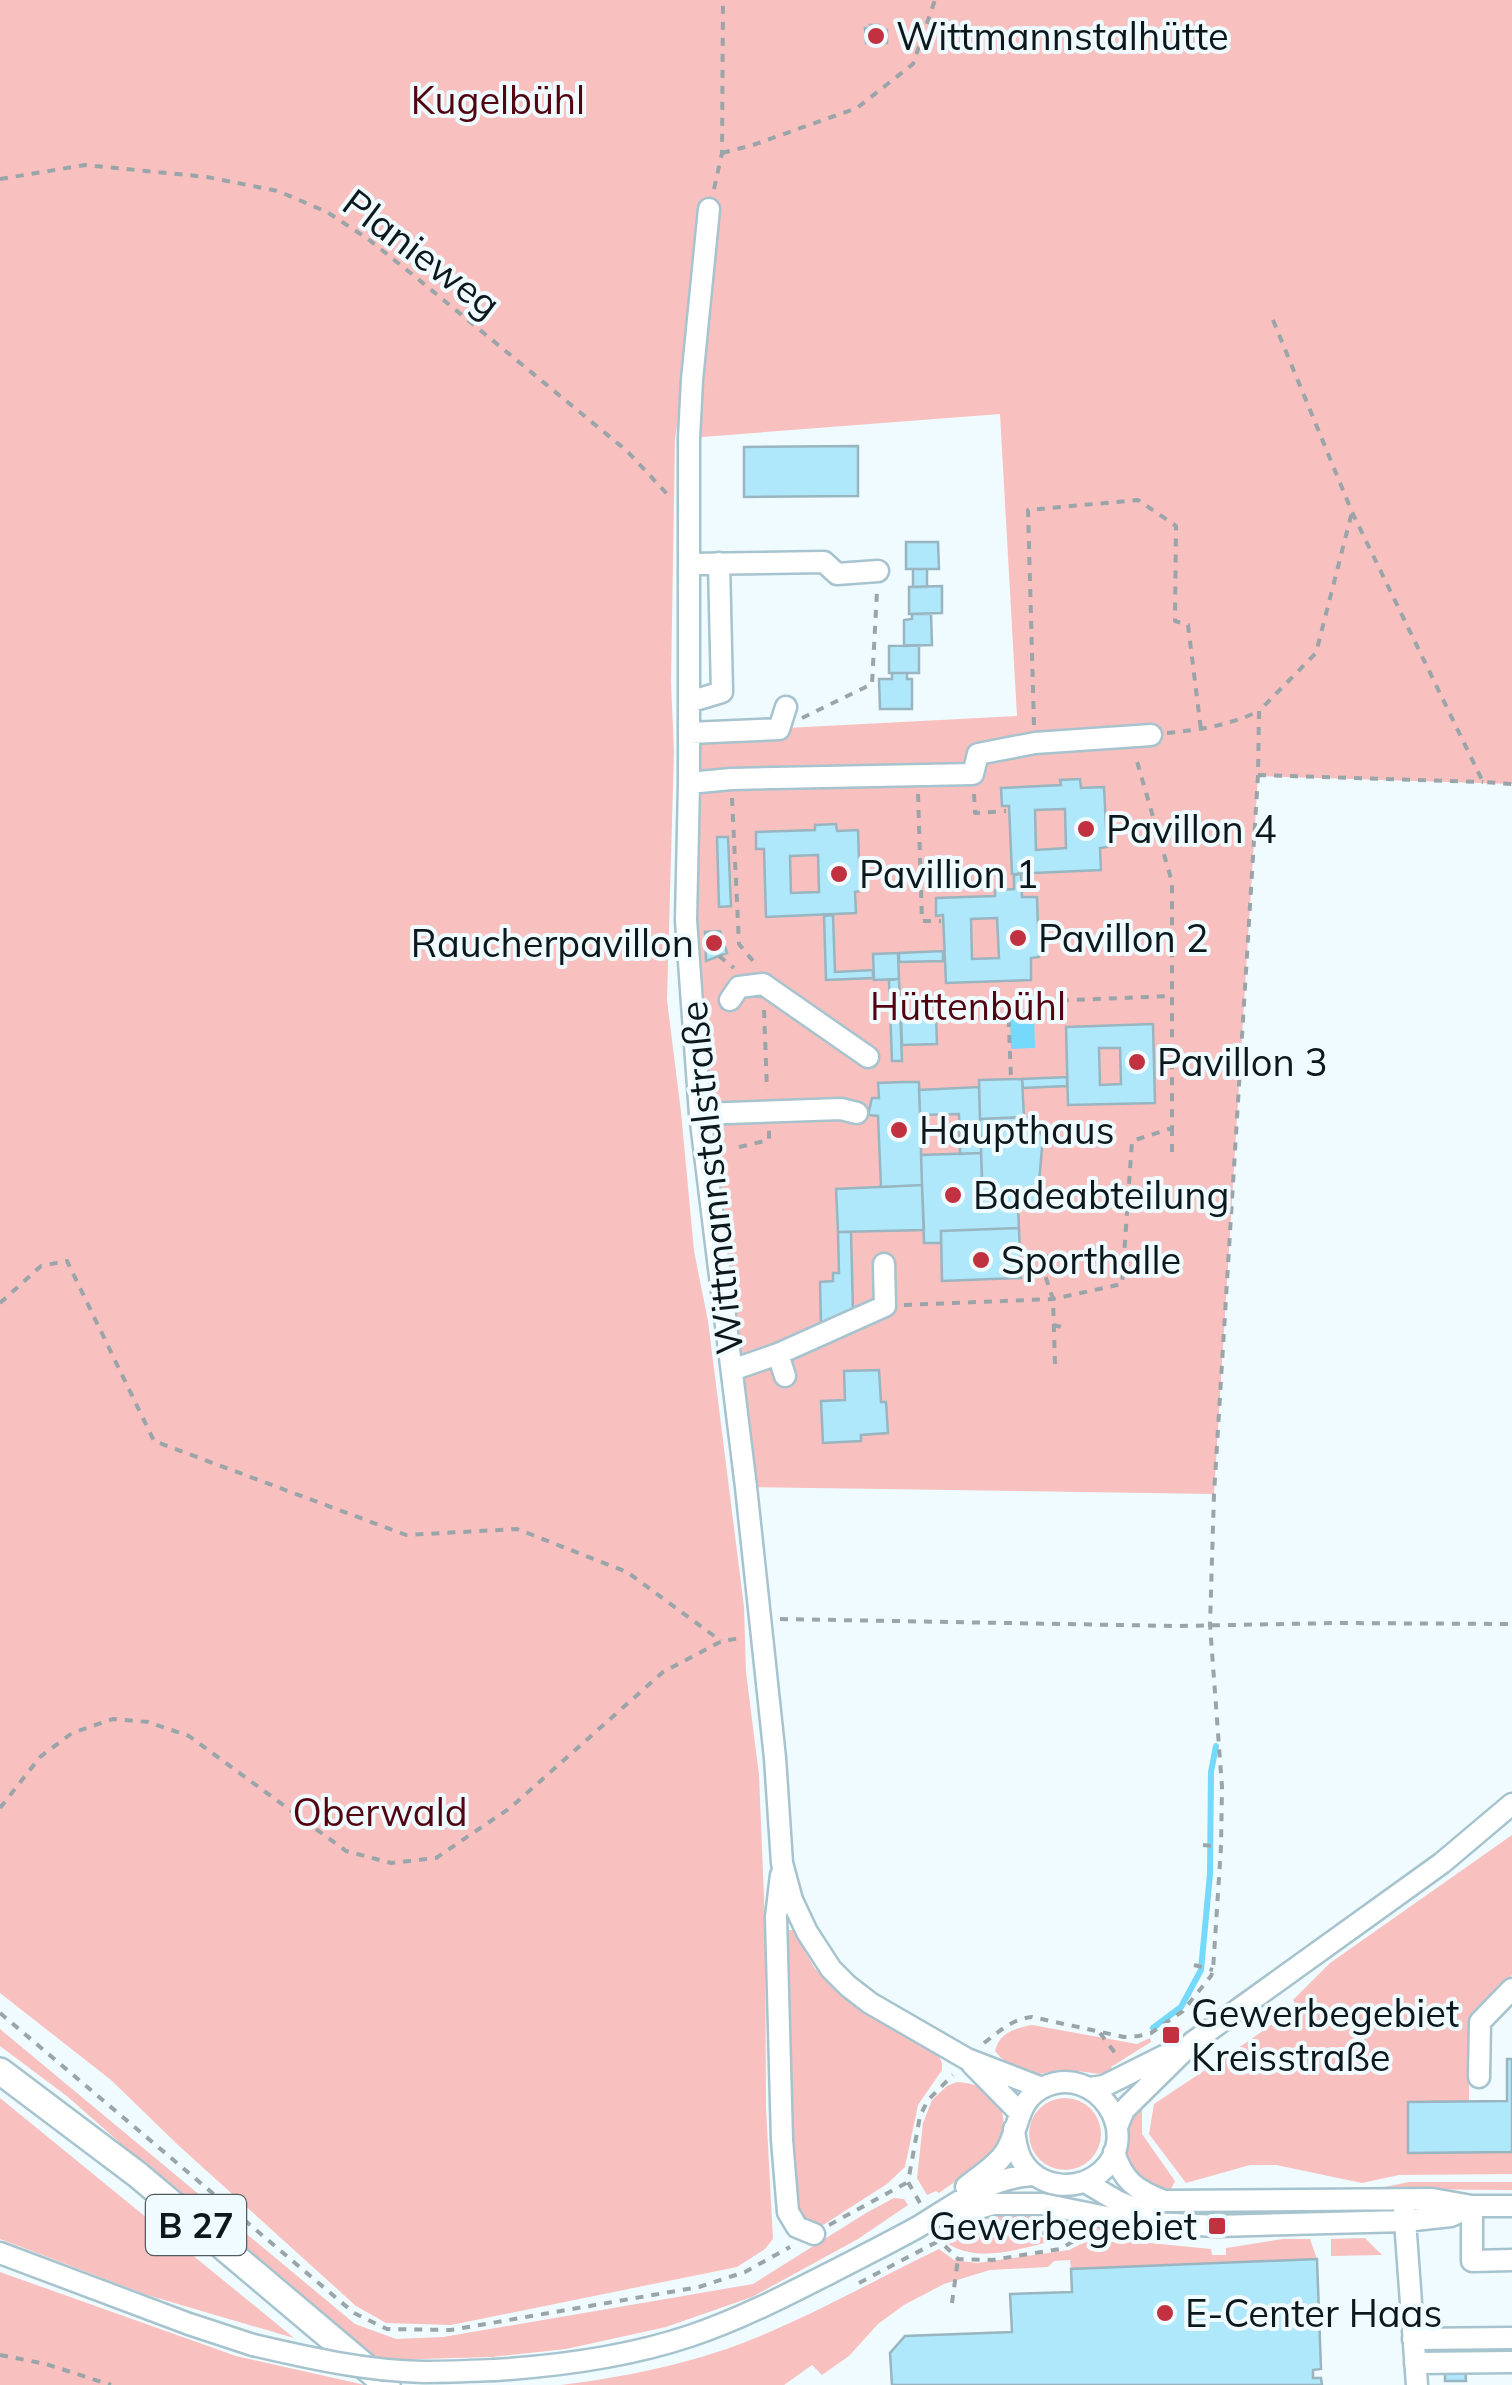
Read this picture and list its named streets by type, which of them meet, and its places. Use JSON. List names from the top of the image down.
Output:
{
  "streets": {
    "main road": ["B 27"],
    "street": ["Wittmannstalstraße"],
    "path": ["Planieweg"]
  },
  "crossings": [
    ["Planieweg", "Wittmannstalstraße"]
  ],
  "parks": ["Kugelbühl", "Hüttenbühl", "Oberwald"],
  "places": {
    "other": [
      "Wittmannstalhütte",
      "Pavillon 4",
      "Pavillion 1",
      "Pavillon 2",
      "Raucherpavillon",
      "Pavillon 3",
      "Haupthaus",
      "Badeabteilung",
      "Sporthalle",
      "E-Center Haas"
    ],
    "transit": ["Gewerbegebiet Kreisstraße", "Gewerbegebiet"]
  }
}
